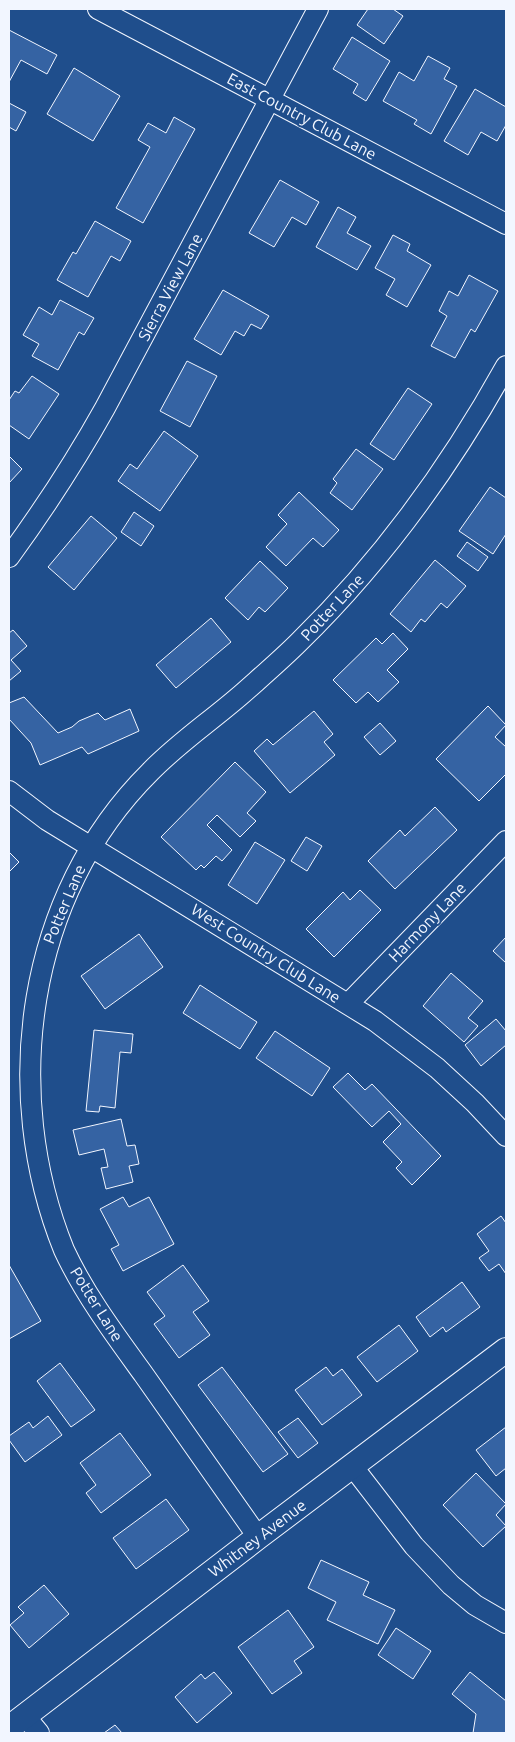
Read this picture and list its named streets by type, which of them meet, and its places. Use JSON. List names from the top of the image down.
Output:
{
  "streets": {
    "street": [
      "East Country Club Lane",
      "Sierra View Lane",
      "Potter Lane",
      "Harmony Lane",
      "West Country Club Lane",
      "Whitney Avenue"
    ]
  },
  "crossings": [
    ["East Country Club Lane", "Sierra View Lane"],
    ["Potter Lane", "West Country Club Lane"],
    ["Potter Lane", "Whitney Avenue"],
    ["Harmony Lane", "West Country Club Lane"]
  ]
}
